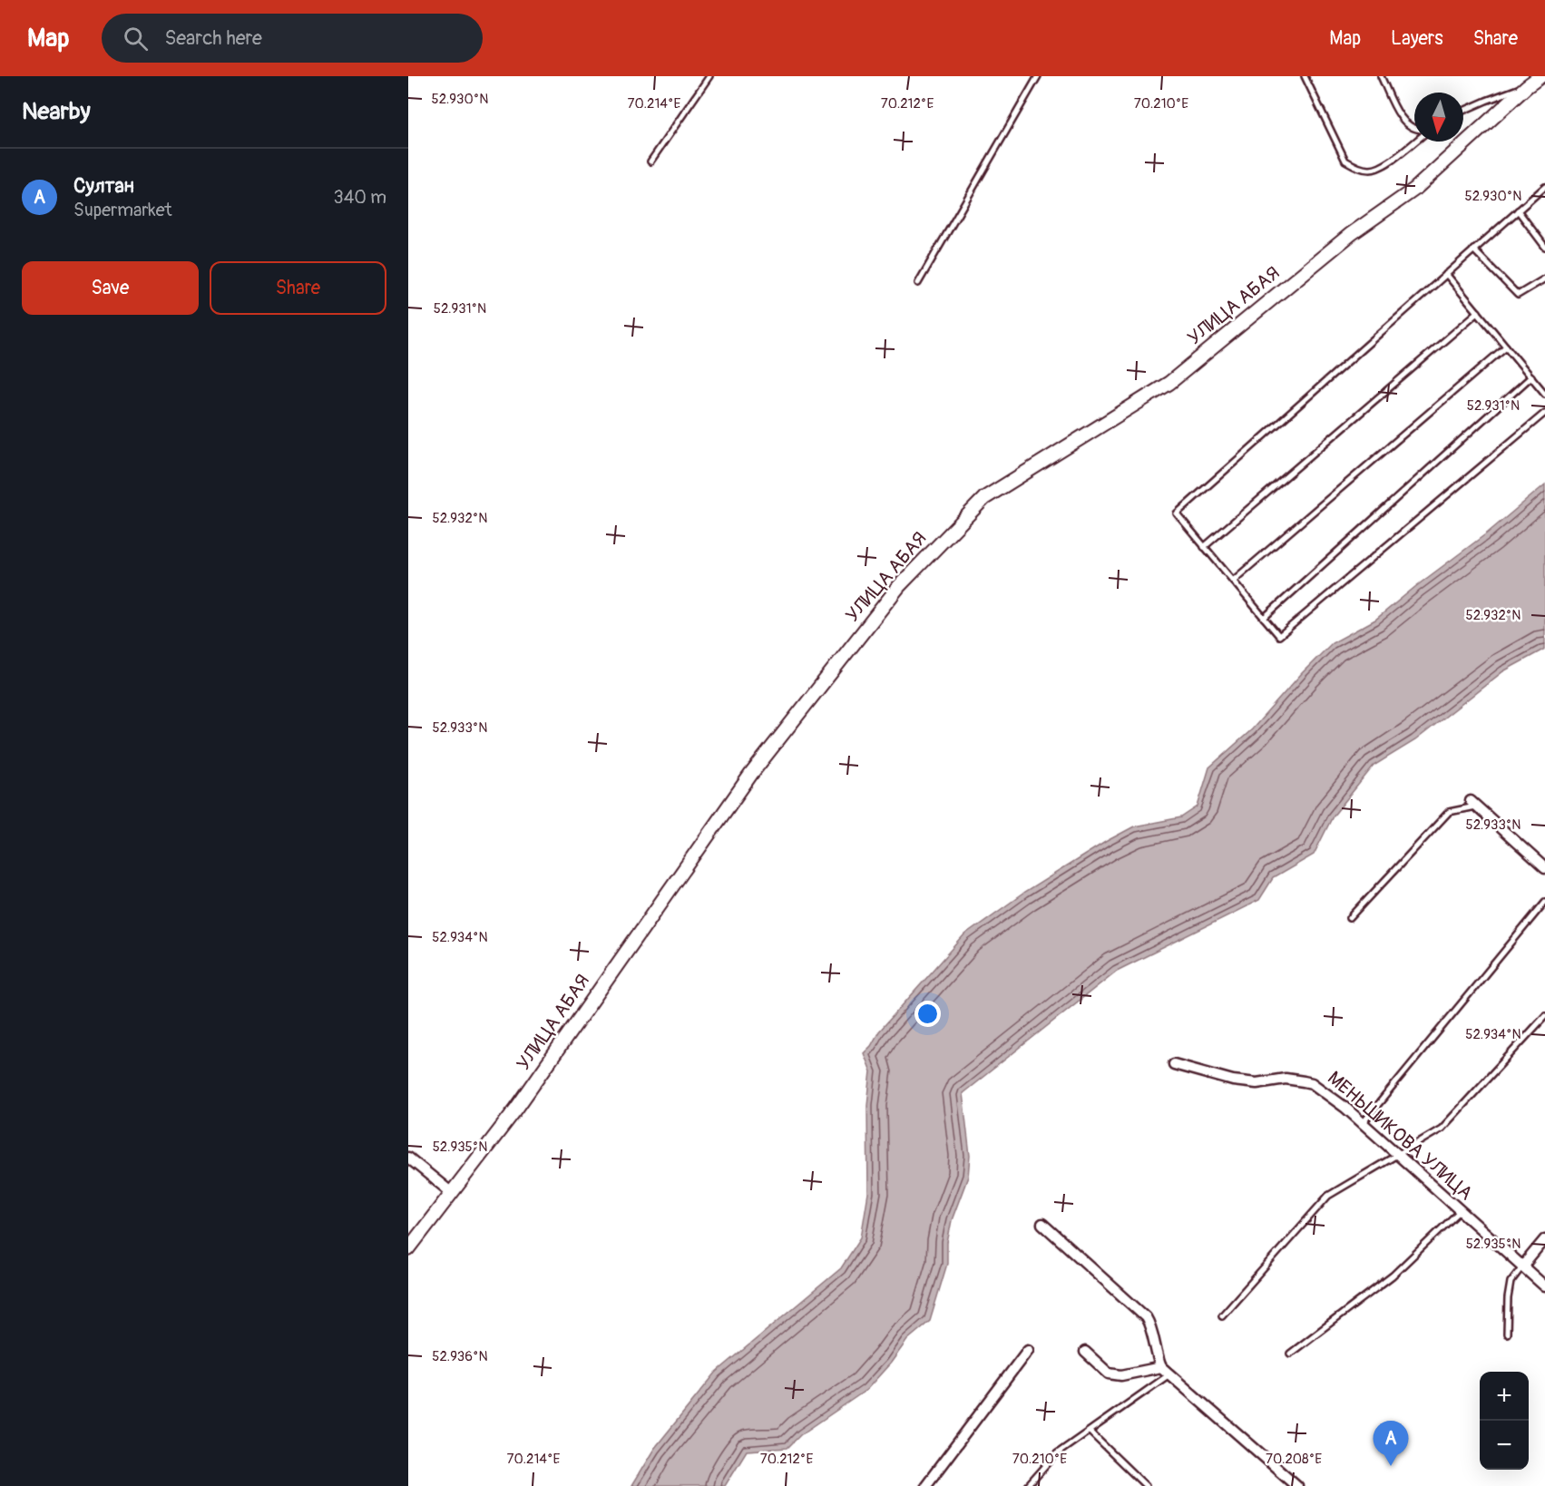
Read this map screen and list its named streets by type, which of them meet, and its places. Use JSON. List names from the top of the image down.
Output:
{
  "streets": {
    "street": ["УЛИЦА АБАЯ", "МЕНЬШИКОВА УЛИЦА"]
  },
  "north": "bottom",
  "page": {
    "header": "Map",
    "search": "Search here",
    "nav": ["Map", "Layers", "Share"],
    "heading": "Nearby",
    "list": [
      {
        "mark": "A",
        "name": "Султан",
        "note": "Supermarket",
        "value": "340 m"
      }
    ],
    "buttons": ["Save", "Share"],
    "map_buttons": ["+", "−"],
    "pins": "A"
  },
  "coordinates": [
    "52.930°N",
    "70.214°E",
    "70.212°E",
    "70.210°E",
    "52.931°N",
    "52.932°N",
    "52.933°N",
    "52.934°N",
    "52.935°N",
    "52.936°N",
    "70.208°E"
  ]
}
